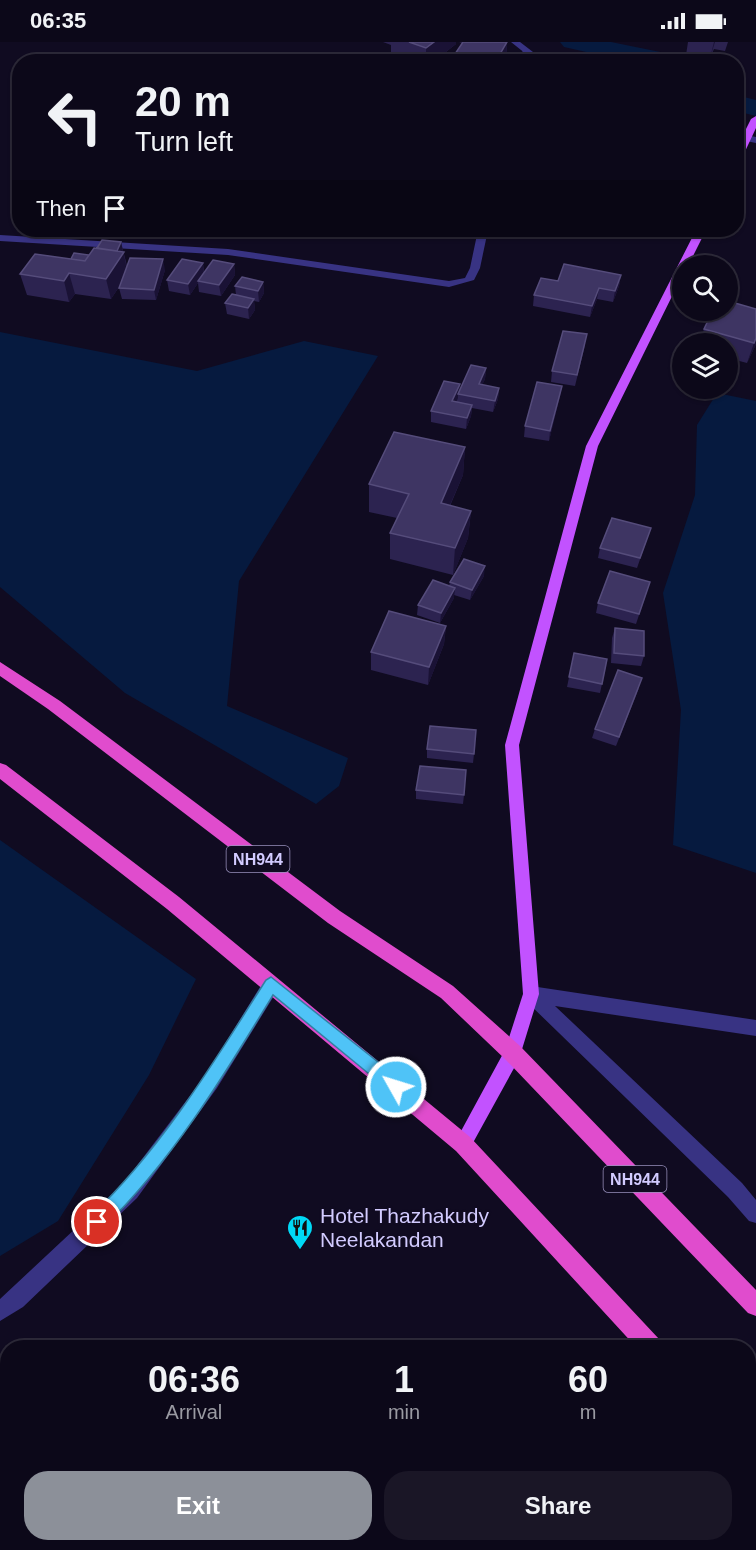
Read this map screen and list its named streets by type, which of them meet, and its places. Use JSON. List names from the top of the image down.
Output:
{
  "streets": {
    "highway": ["NH944"]
  },
  "places": {
    "restaurant": ["Hotel Thazhakudy Neelakandan"]
  },
  "page": {
    "status": "06:35",
    "turn": ["20 m", "Turn left"],
    "then": "Then",
    "eta": [
      "06:36",
      "Arrival",
      "1",
      "min",
      "60",
      "m"
    ],
    "buttons": ["Exit", "Share"]
  }
}
